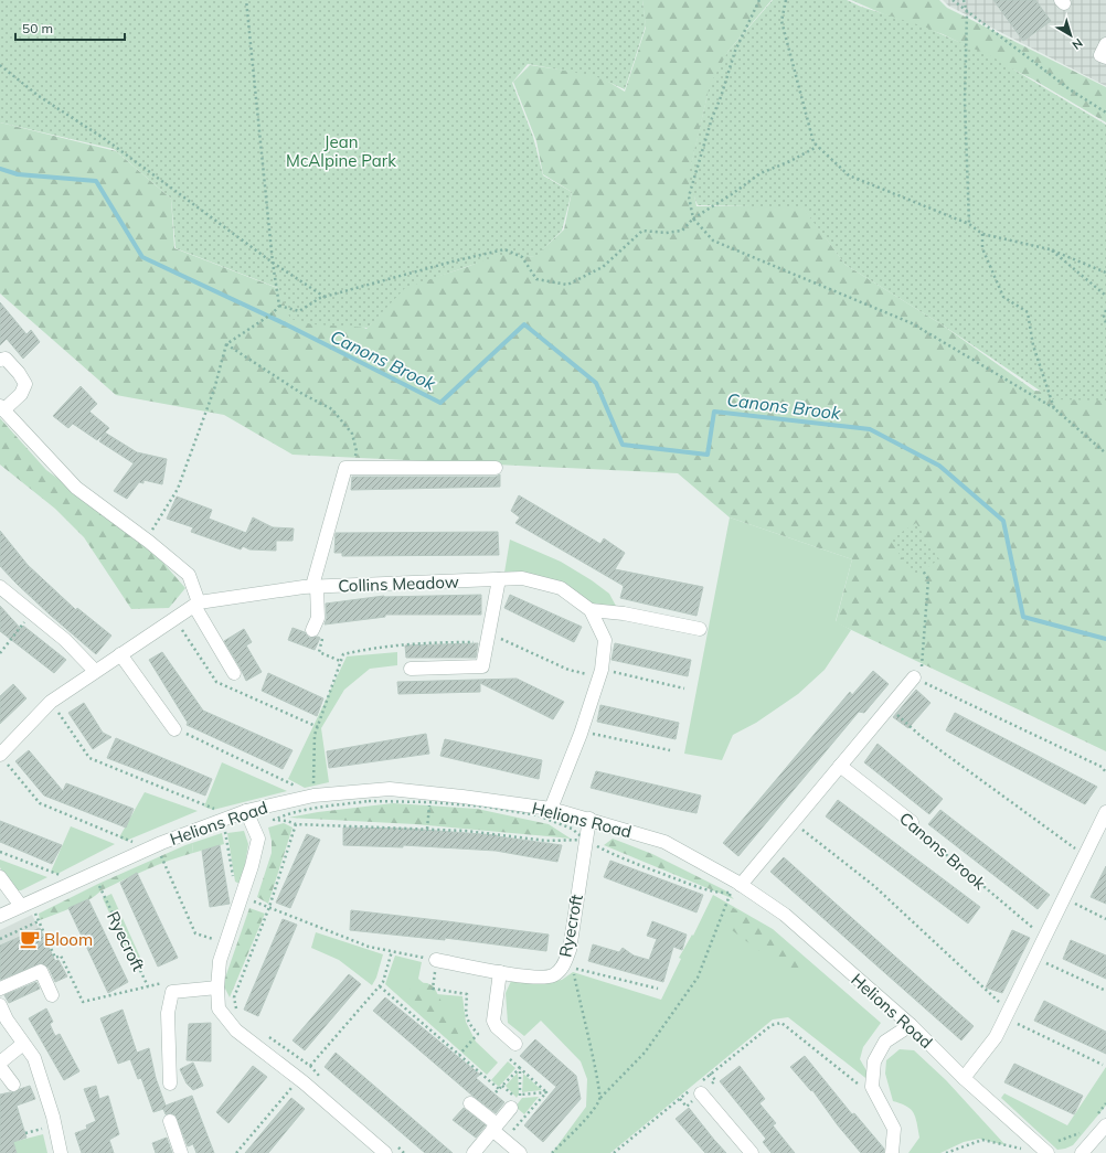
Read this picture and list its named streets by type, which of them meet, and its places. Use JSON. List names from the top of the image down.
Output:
{
  "streets": {
    "street": [
      "Collins Meadow",
      "Helions Road",
      "Canons Brook",
      "Ryecroft"
    ]
  },
  "crossings": [
    ["Collins Meadow", "Helions Road"],
    ["Helions Road", "Ryecroft"]
  ],
  "water": ["Canons Brook"],
  "parks": ["Jean McAlpine Park"],
  "places": {
    "cafe": ["Bloom"]
  },
  "scale_bar": "50 m",
  "north": "bottom right"
}
